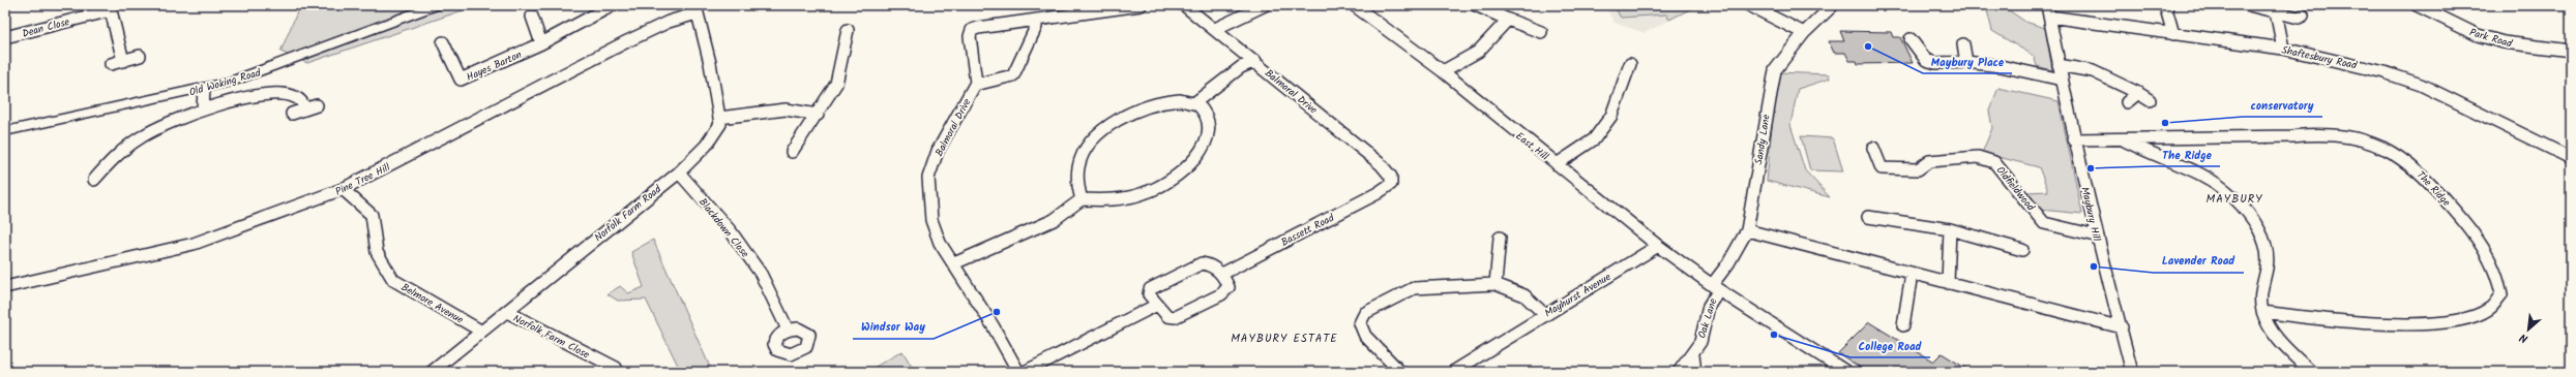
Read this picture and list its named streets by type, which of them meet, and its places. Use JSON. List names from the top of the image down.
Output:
{
  "streets": {
    "main road": ["Old Woking Road"],
    "street": [
      "Dean Close",
      "Park Road",
      "Shaftesbury Road",
      "Hayes Barton",
      "Balmoral Drive",
      "Sandy Lane",
      "East Hill",
      "Pine Tree Hill",
      "Oldfieldwood",
      "The Ridge",
      "Norfolk Farm Road",
      "Maybury Hill",
      "Blackdown Close",
      "Bassett Road",
      "Mayhurst Avenue",
      "Belmore Avenue",
      "Oak Lane",
      "Norfolk Farm Close"
    ]
  },
  "crossings": [
    ["Shaftesbury Road", "Maybury Hill"],
    ["Balmoral Drive", "Bassett Road"],
    ["Sandy Lane", "East Hill"],
    ["Sandy Lane", "Oak Lane"],
    ["East Hill", "Mayhurst Avenue"],
    ["East Hill", "Oak Lane"],
    ["Pine Tree Hill", "Belmore Avenue"],
    ["Oldfieldwood", "Maybury Hill"],
    ["The Ridge", "Maybury Hill"],
    ["Norfolk Farm Road", "Blackdown Close"],
    ["Norfolk Farm Road", "Belmore Avenue"],
    ["Norfolk Farm Road", "Norfolk Farm Close"]
  ],
  "districts": ["MAYBURY", "MAYBURY ESTATE"],
  "places": [
    "Maybury Place",
    "conservatory",
    "The Ridge",
    "Lavender Road",
    "Windsor Way",
    "College Road"
  ],
  "north": "bottom left"
}
